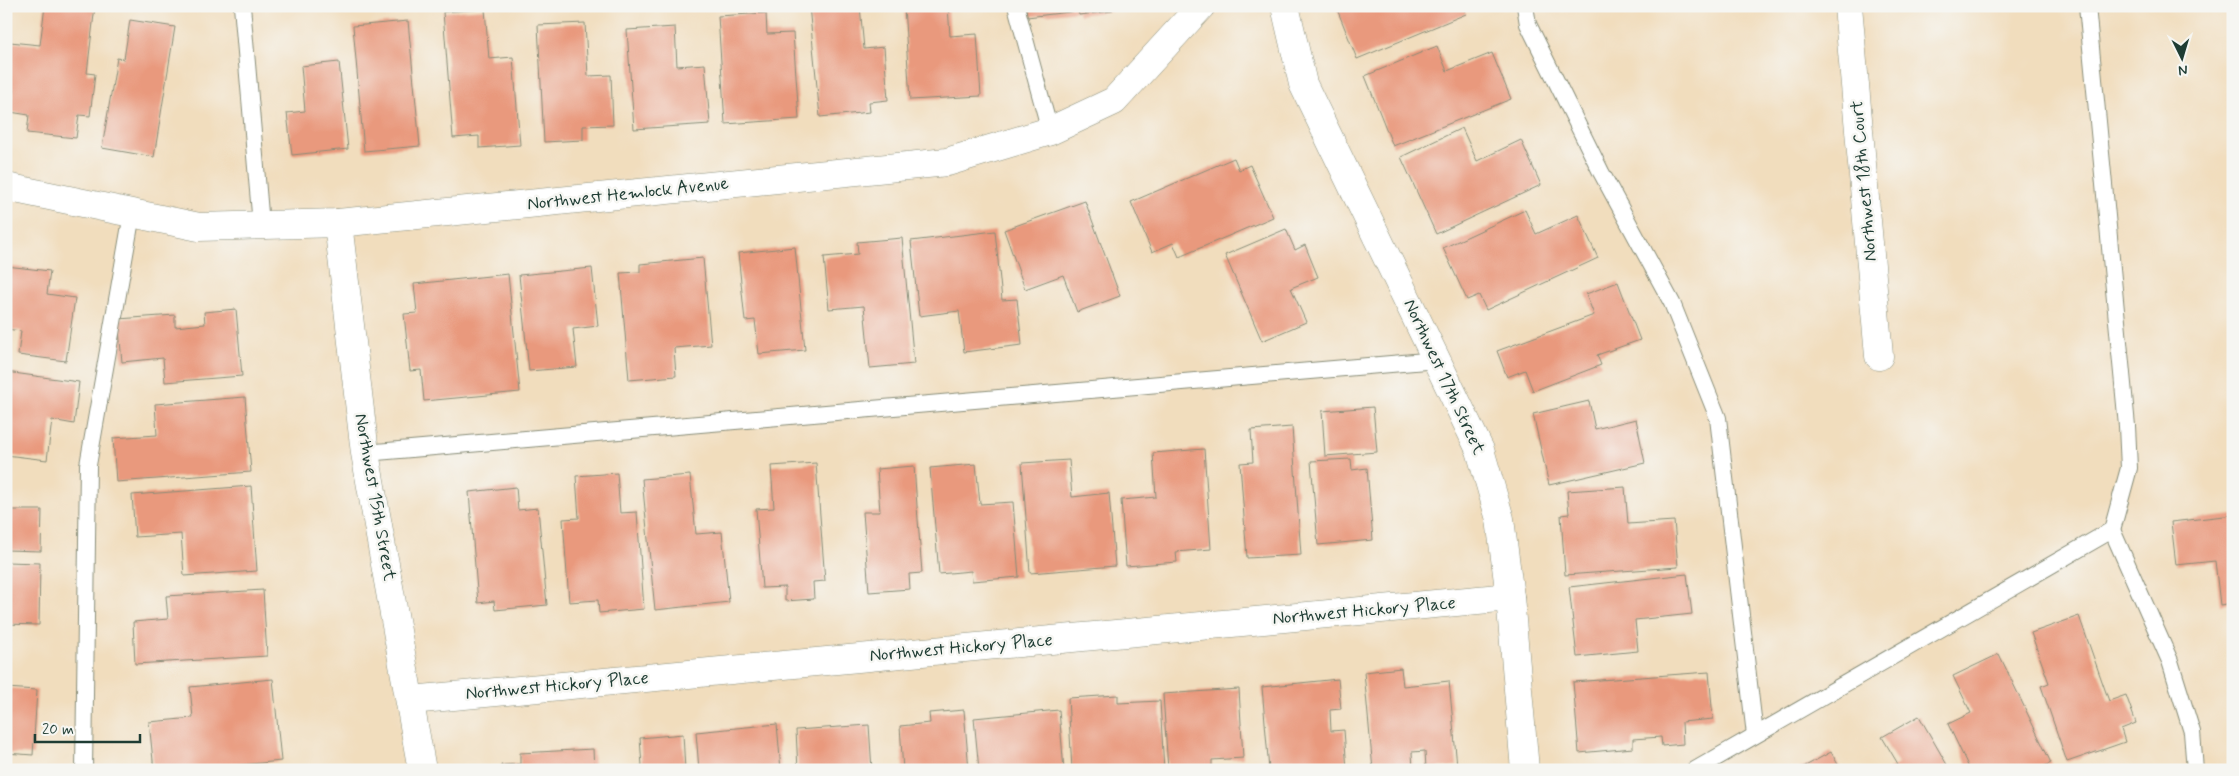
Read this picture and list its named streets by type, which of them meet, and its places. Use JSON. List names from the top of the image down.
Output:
{
  "streets": {
    "street": [
      "Northwest 18th Court",
      "Northwest Hemlock Avenue",
      "Northwest 17th Street",
      "Northwest 15th Street",
      "Northwest Hickory Place"
    ]
  },
  "crossings": [
    ["Northwest Hemlock Avenue", "Northwest 15th Street"],
    ["Northwest 17th Street", "Northwest Hickory Place"],
    ["Northwest 15th Street", "Northwest Hickory Place"]
  ],
  "scale_bar": "20 m",
  "north": "bottom"
}
